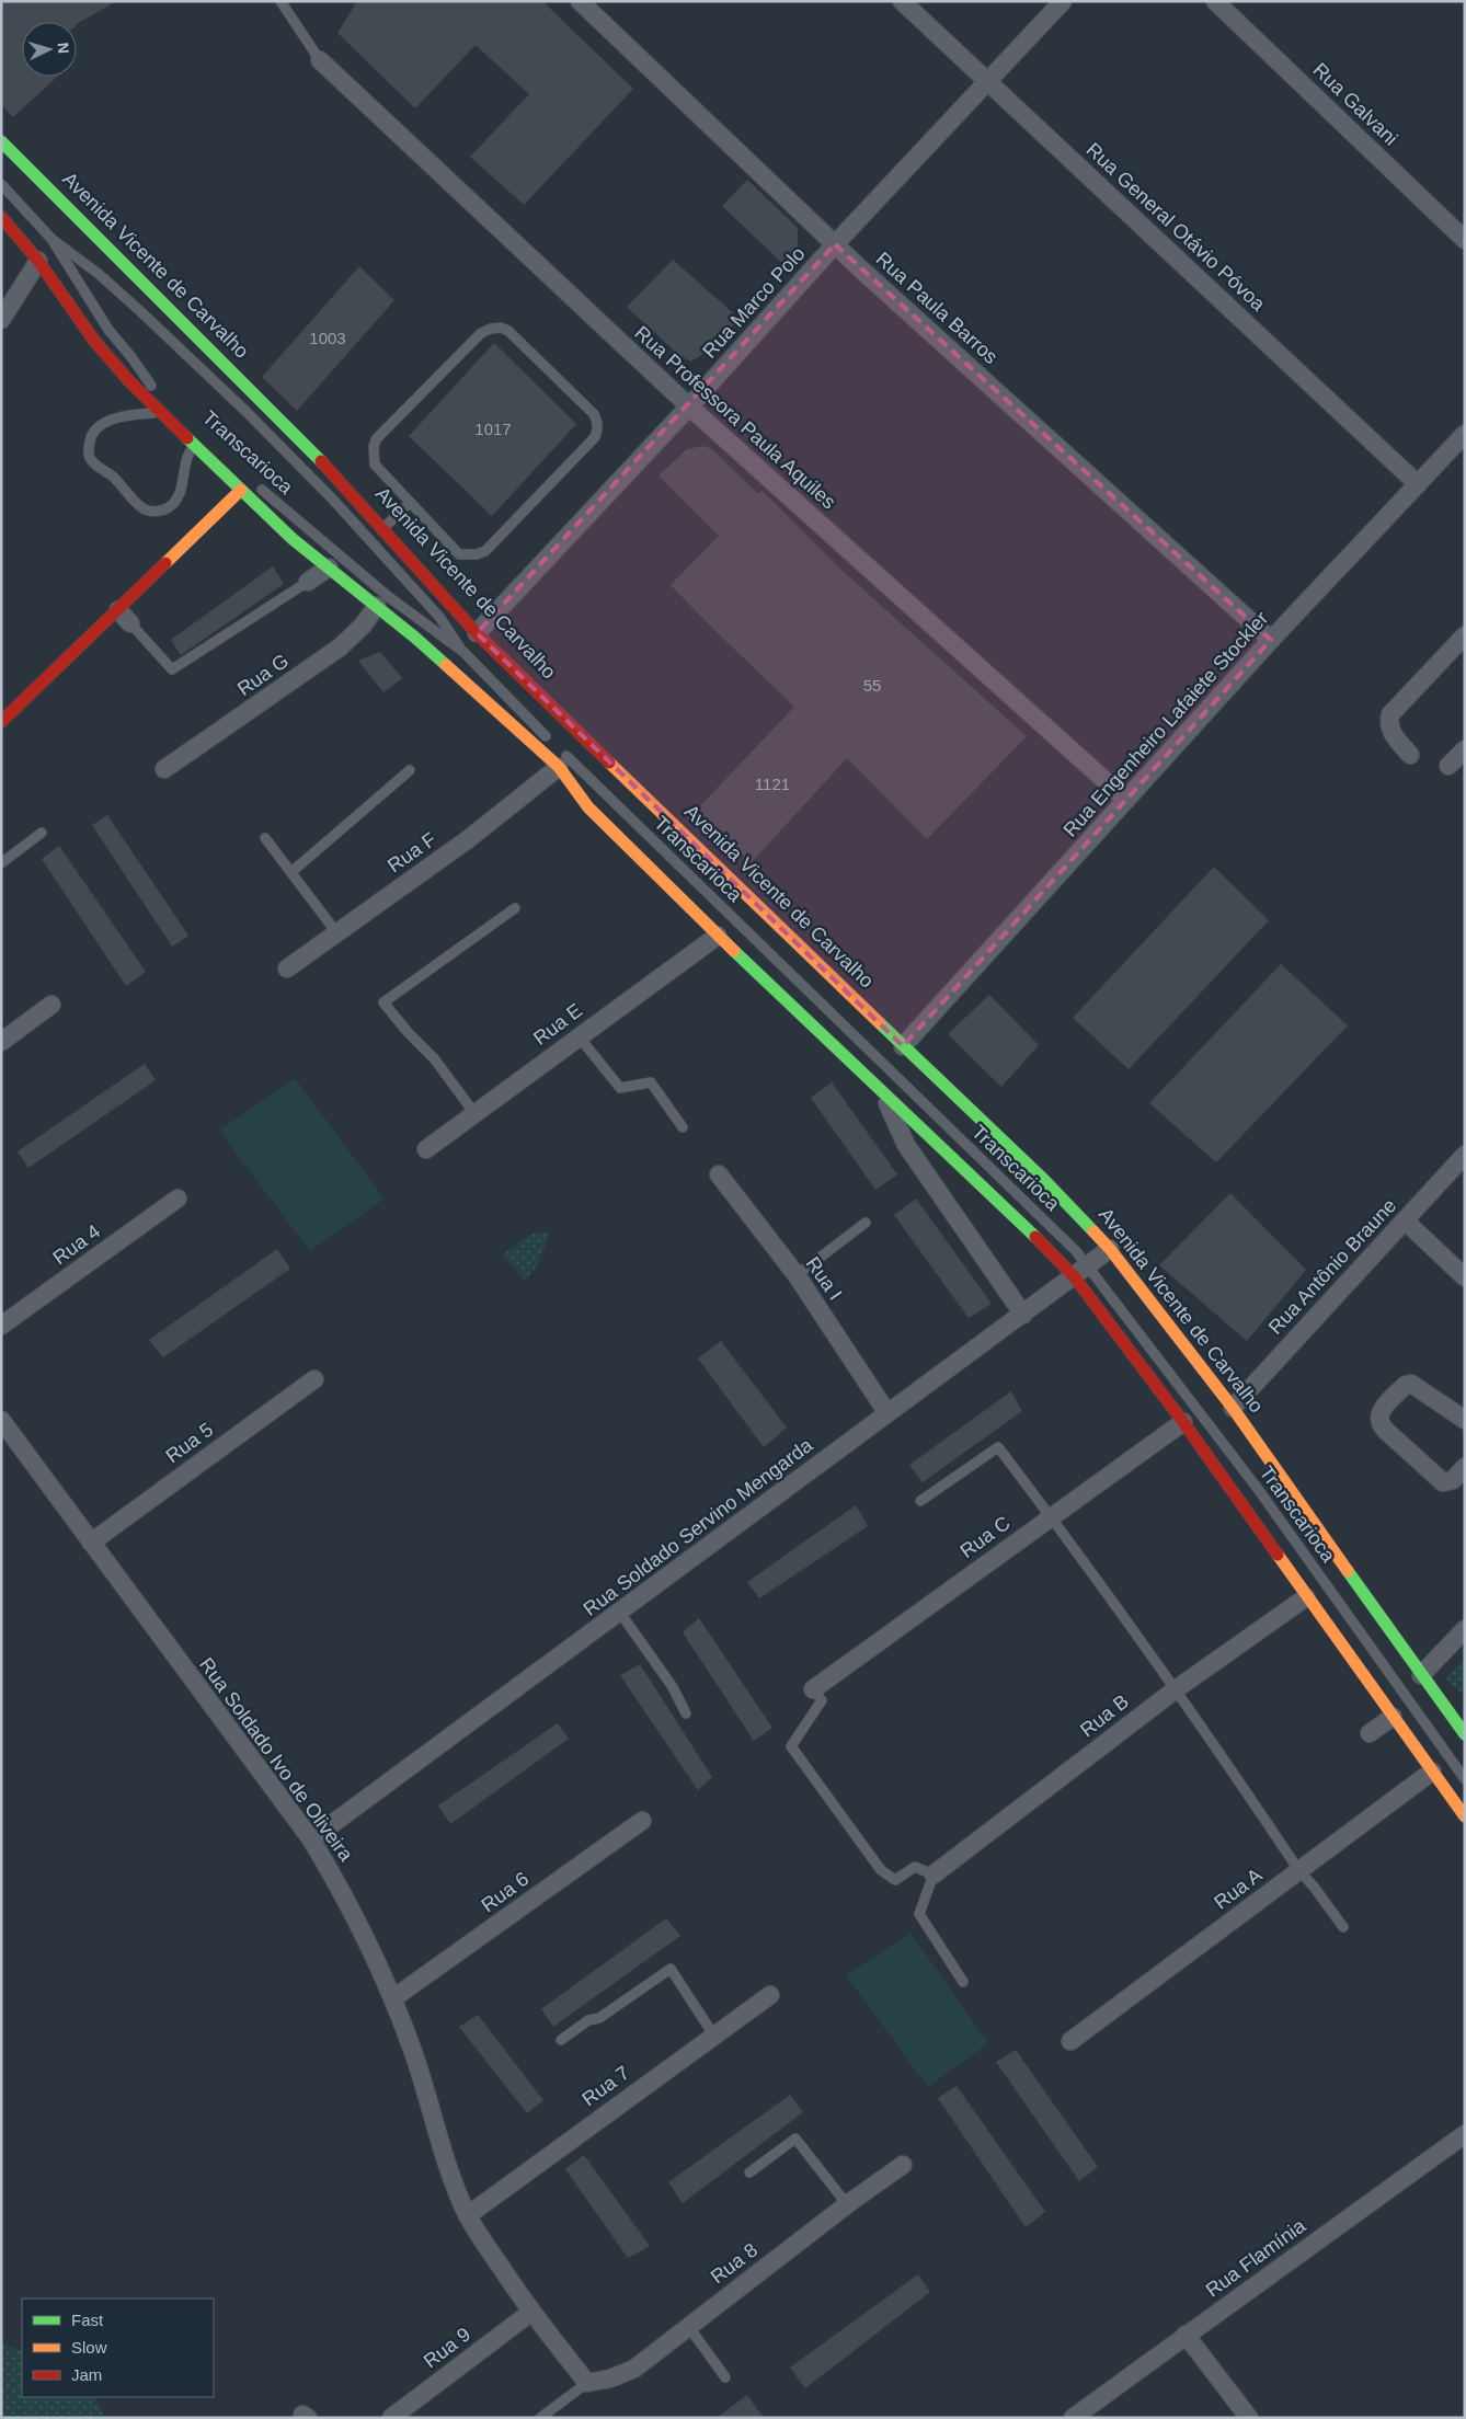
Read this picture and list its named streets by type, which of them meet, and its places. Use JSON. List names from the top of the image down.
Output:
{
  "streets": {
    "main road": ["Avenida Vicente de Carvalho"],
    "street": [
      "Rua Galvani",
      "Rua General Otávio Póvoa",
      "Rua Marco Polo",
      "Rua Paula Barros",
      "Rua Professora Paula Aquiles",
      "Rua G",
      "Rua Engenheiro Lafaiete Stockler",
      "Rua F",
      "Rua E",
      "Rua 4",
      "Rua Antônio Braune",
      "Rua I",
      "Rua 5",
      "Rua Soldado Servino Mengarda",
      "Rua C",
      "Rua B",
      "Rua Soldado Ivo de Oliveira",
      "Rua A",
      "Rua 6",
      "Rua 7",
      "Rua Flamínia",
      "Rua 8",
      "Rua 9"
    ],
    "lane": ["Transcarioca"]
  },
  "crossings": [
    ["Rua General Otávio Póvoa", "Rua Marco Polo"],
    ["Rua General Otávio Póvoa", "Rua Engenheiro Lafaiete Stockler"],
    ["Avenida Vicente de Carvalho", "Rua Marco Polo"],
    ["Avenida Vicente de Carvalho", "Rua Engenheiro Lafaiete Stockler"],
    ["Avenida Vicente de Carvalho", "Rua Antônio Braune"],
    ["Avenida Vicente de Carvalho", "Rua Soldado Servino Mengarda"],
    ["Rua Marco Polo", "Rua Paula Barros"],
    ["Rua Marco Polo", "Rua Professora Paula Aquiles"],
    ["Rua Paula Barros", "Rua Engenheiro Lafaiete Stockler"],
    ["Rua Professora Paula Aquiles", "Rua Engenheiro Lafaiete Stockler"],
    ["Transcarioca", "Rua F"],
    ["Transcarioca", "Rua Soldado Servino Mengarda"],
    ["Rua I", "Rua Soldado Servino Mengarda"],
    ["Rua 5", "Rua Soldado Ivo de Oliveira"],
    ["Rua Soldado Servino Mengarda", "Rua Soldado Ivo de Oliveira"],
    ["Rua Soldado Ivo de Oliveira", "Rua 6"],
    ["Rua Soldado Ivo de Oliveira", "Rua 7"],
    ["Rua Soldado Ivo de Oliveira", "Rua 8"],
    ["Rua Soldado Ivo de Oliveira", "Rua 9"]
  ],
  "house_numbers": [
    "1003",
    "1017",
    "55",
    "1121"
  ],
  "legend": ["Fast", "Slow", "Jam"],
  "north": "right"
}
